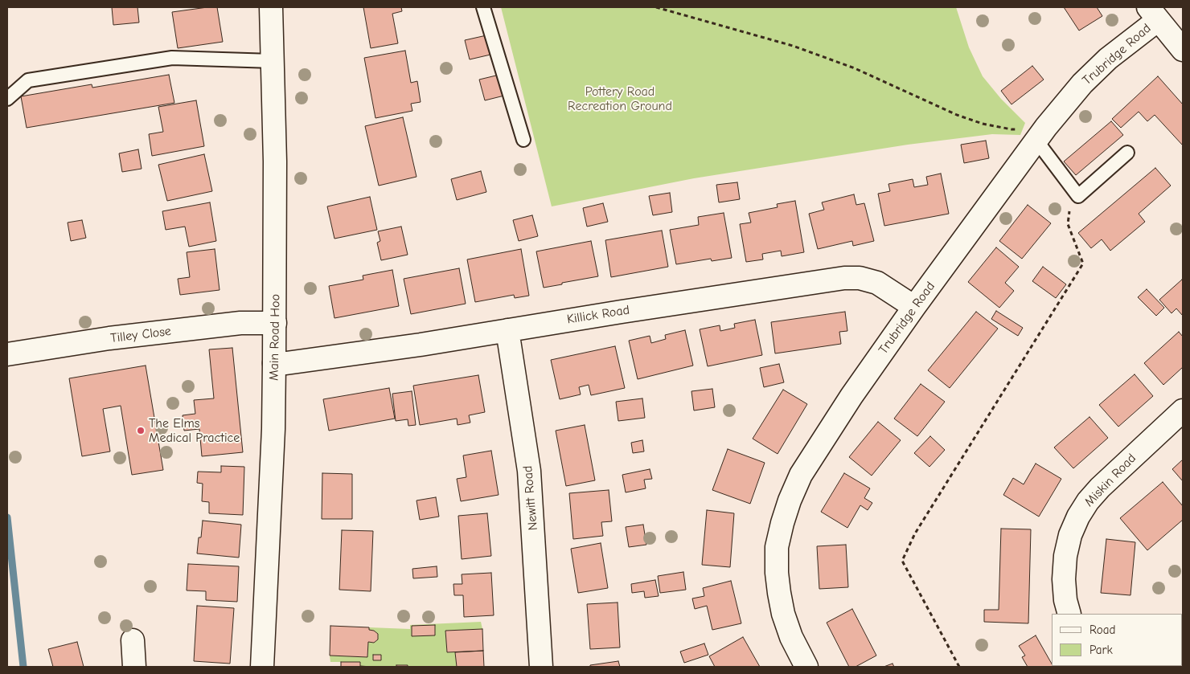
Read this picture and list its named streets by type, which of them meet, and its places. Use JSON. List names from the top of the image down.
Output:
{
  "streets": {
    "street": [
      "Trubridge Road",
      "Killick Road",
      "Tilley Close",
      "Main Road Hoo",
      "Miskin Road",
      "Newitt Road"
    ]
  },
  "crossings": [
    ["Trubridge Road", "Killick Road"],
    ["Killick Road", "Main Road Hoo"],
    ["Killick Road", "Newitt Road"],
    ["Tilley Close", "Main Road Hoo"]
  ],
  "parks": ["Pottery Road Recreation Ground"],
  "places": ["The Elms Medical Practice"],
  "legend": ["Road", "Park"]
}
